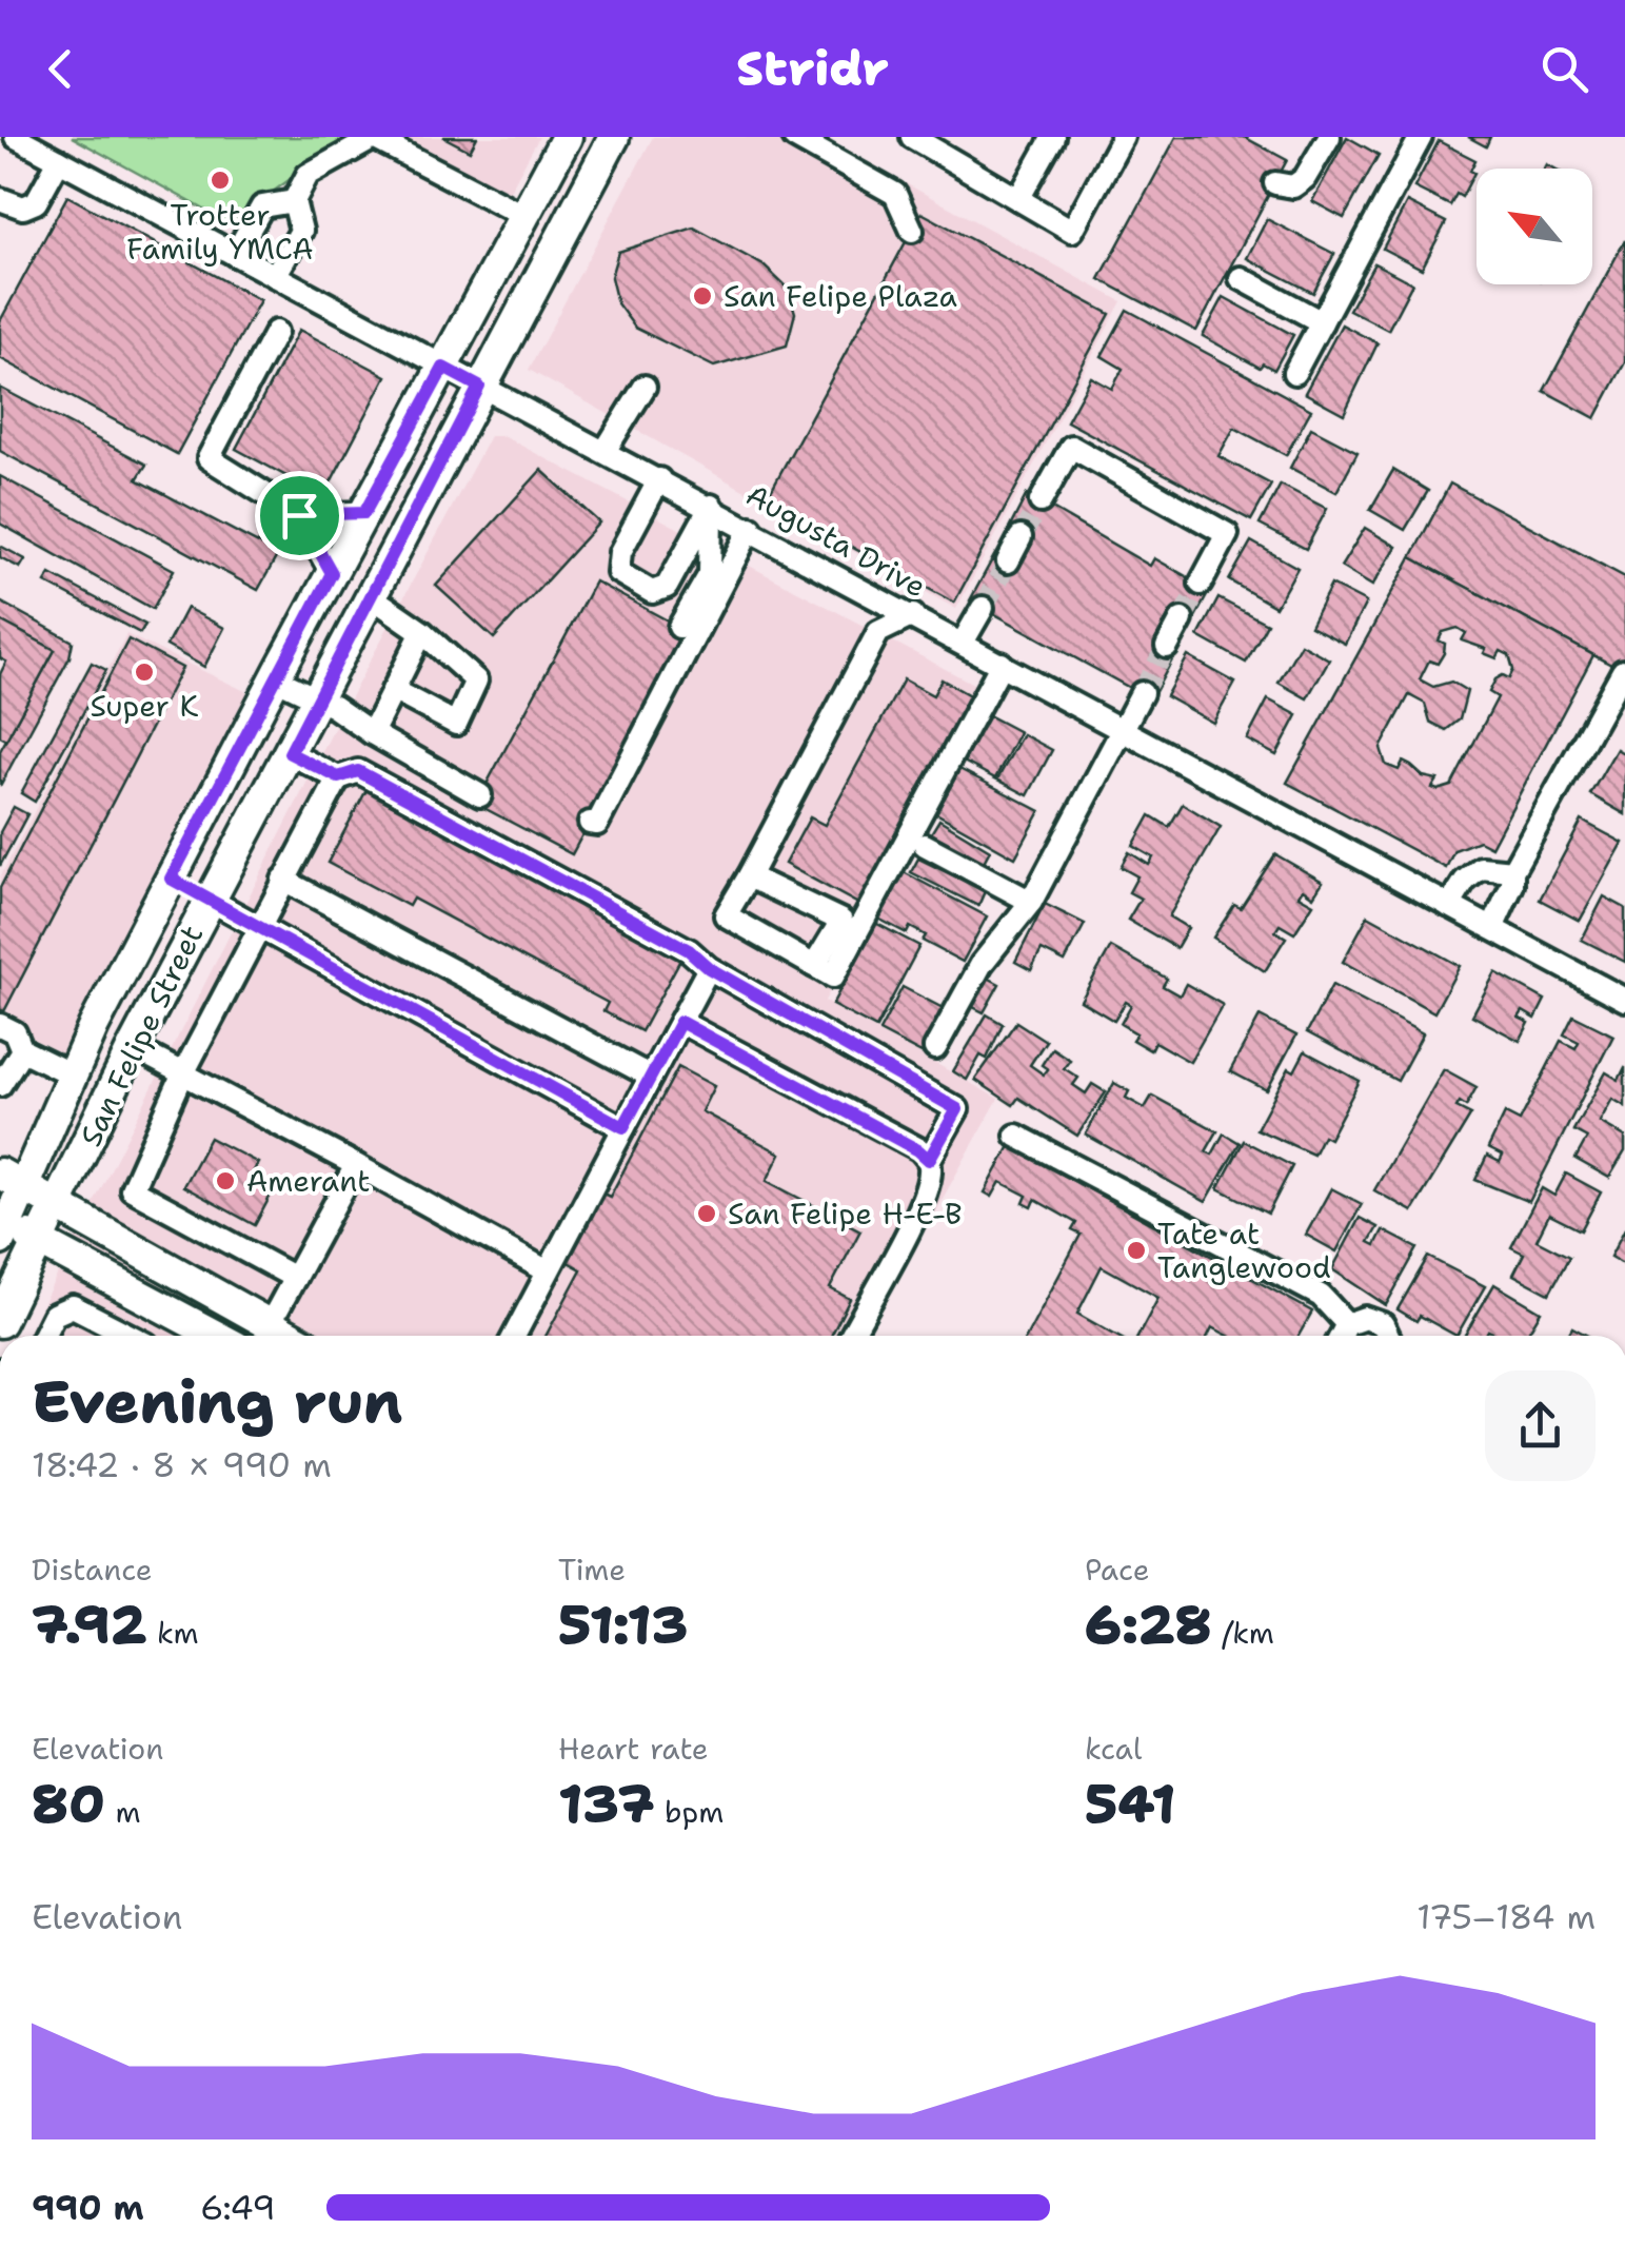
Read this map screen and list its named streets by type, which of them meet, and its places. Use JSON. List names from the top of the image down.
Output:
{
  "streets": {
    "main road": ["San Felipe Street"],
    "street": ["Augusta Drive"]
  },
  "crossings": [
    ["Augusta Drive", "San Felipe Street"]
  ],
  "places": [
    "Trotter Family YMCA",
    "San Felipe Plaza",
    "Super K",
    "Amerant",
    "San Felipe H-E-B",
    "Tate at Tanglewood"
  ],
  "north": "top left",
  "page": {
    "header": "Stridr",
    "heading": ["Evening run", "18:42 · 8 × 990 m"],
    "stats": [
      ["Distance", "7.92 km"],
      ["Time", "51:13"],
      ["Pace", "6:28 /km"],
      ["Elevation", "80 m"],
      ["Heart rate", "137 bpm"],
      ["kcal", "541"]
    ],
    "chart": ["Elevation", "175–184 m"],
    "list": [
      {
        "name": "990 m",
        "note": "6:49"
      }
    ]
  }
}
